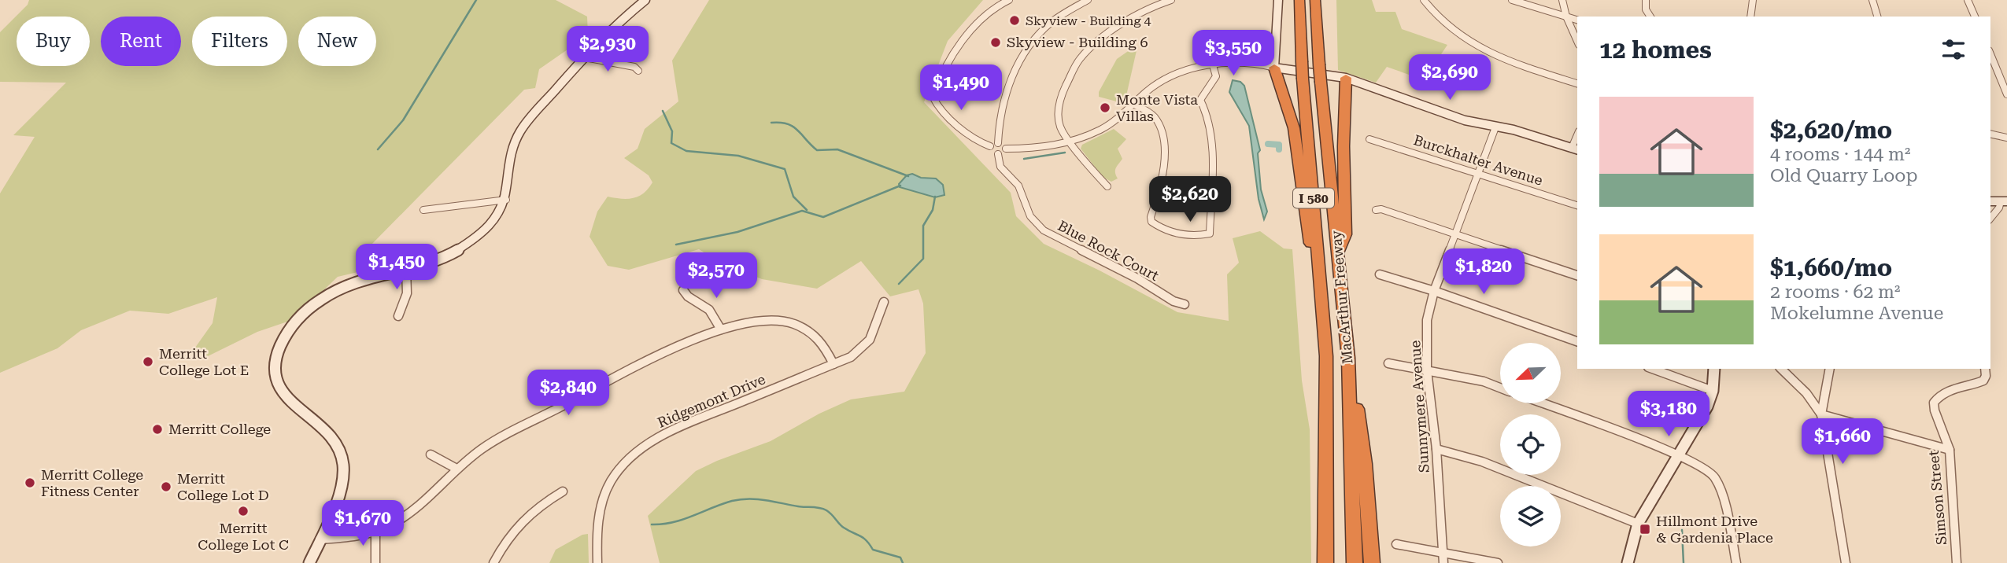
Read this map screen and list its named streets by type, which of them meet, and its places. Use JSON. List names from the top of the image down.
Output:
{
  "streets": {
    "highway": ["I 580", "MacArthur Freeway"],
    "street": [
      "Burckhalter Avenue",
      "Blue Rock Court",
      "Ridgemont Drive",
      "Sunnymere Avenue",
      "Simson Street"
    ]
  },
  "crossings": [
    ["Burckhalter Avenue", "Sunnymere Avenue"]
  ],
  "places": {
    "other": [
      "Skyview - Building 4",
      "Skyview - Building 6",
      "Monte Vista Villas",
      "Merritt College Lot E",
      "Merritt College",
      "Merritt College Fitness Center",
      "Merritt College Lot D",
      "Merritt College Lot C"
    ],
    "transit": ["Hillmont Drive & Gardenia Place"]
  },
  "north": "bottom left",
  "page": {
    "chip": [
      "Buy",
      "Rent",
      "Filters",
      "New"
    ],
    "heading": "12 homes",
    "price": [
      "$2,930",
      "$3,550",
      "$2,690",
      "$1,490",
      "$2,620",
      "$1,450",
      "$1,820",
      "$2,570",
      "$2,840",
      "$3,180",
      "$1,660",
      "$1,670"
    ],
    "list": [
      {
        "name": "$2,620/mo",
        "note": "4 rooms · 144 m² · Old Quarry Loop"
      },
      {
        "name": "$1,660/mo",
        "note": "2 rooms · 62 m² · Mokelumne Avenue"
      }
    ]
  }
}
